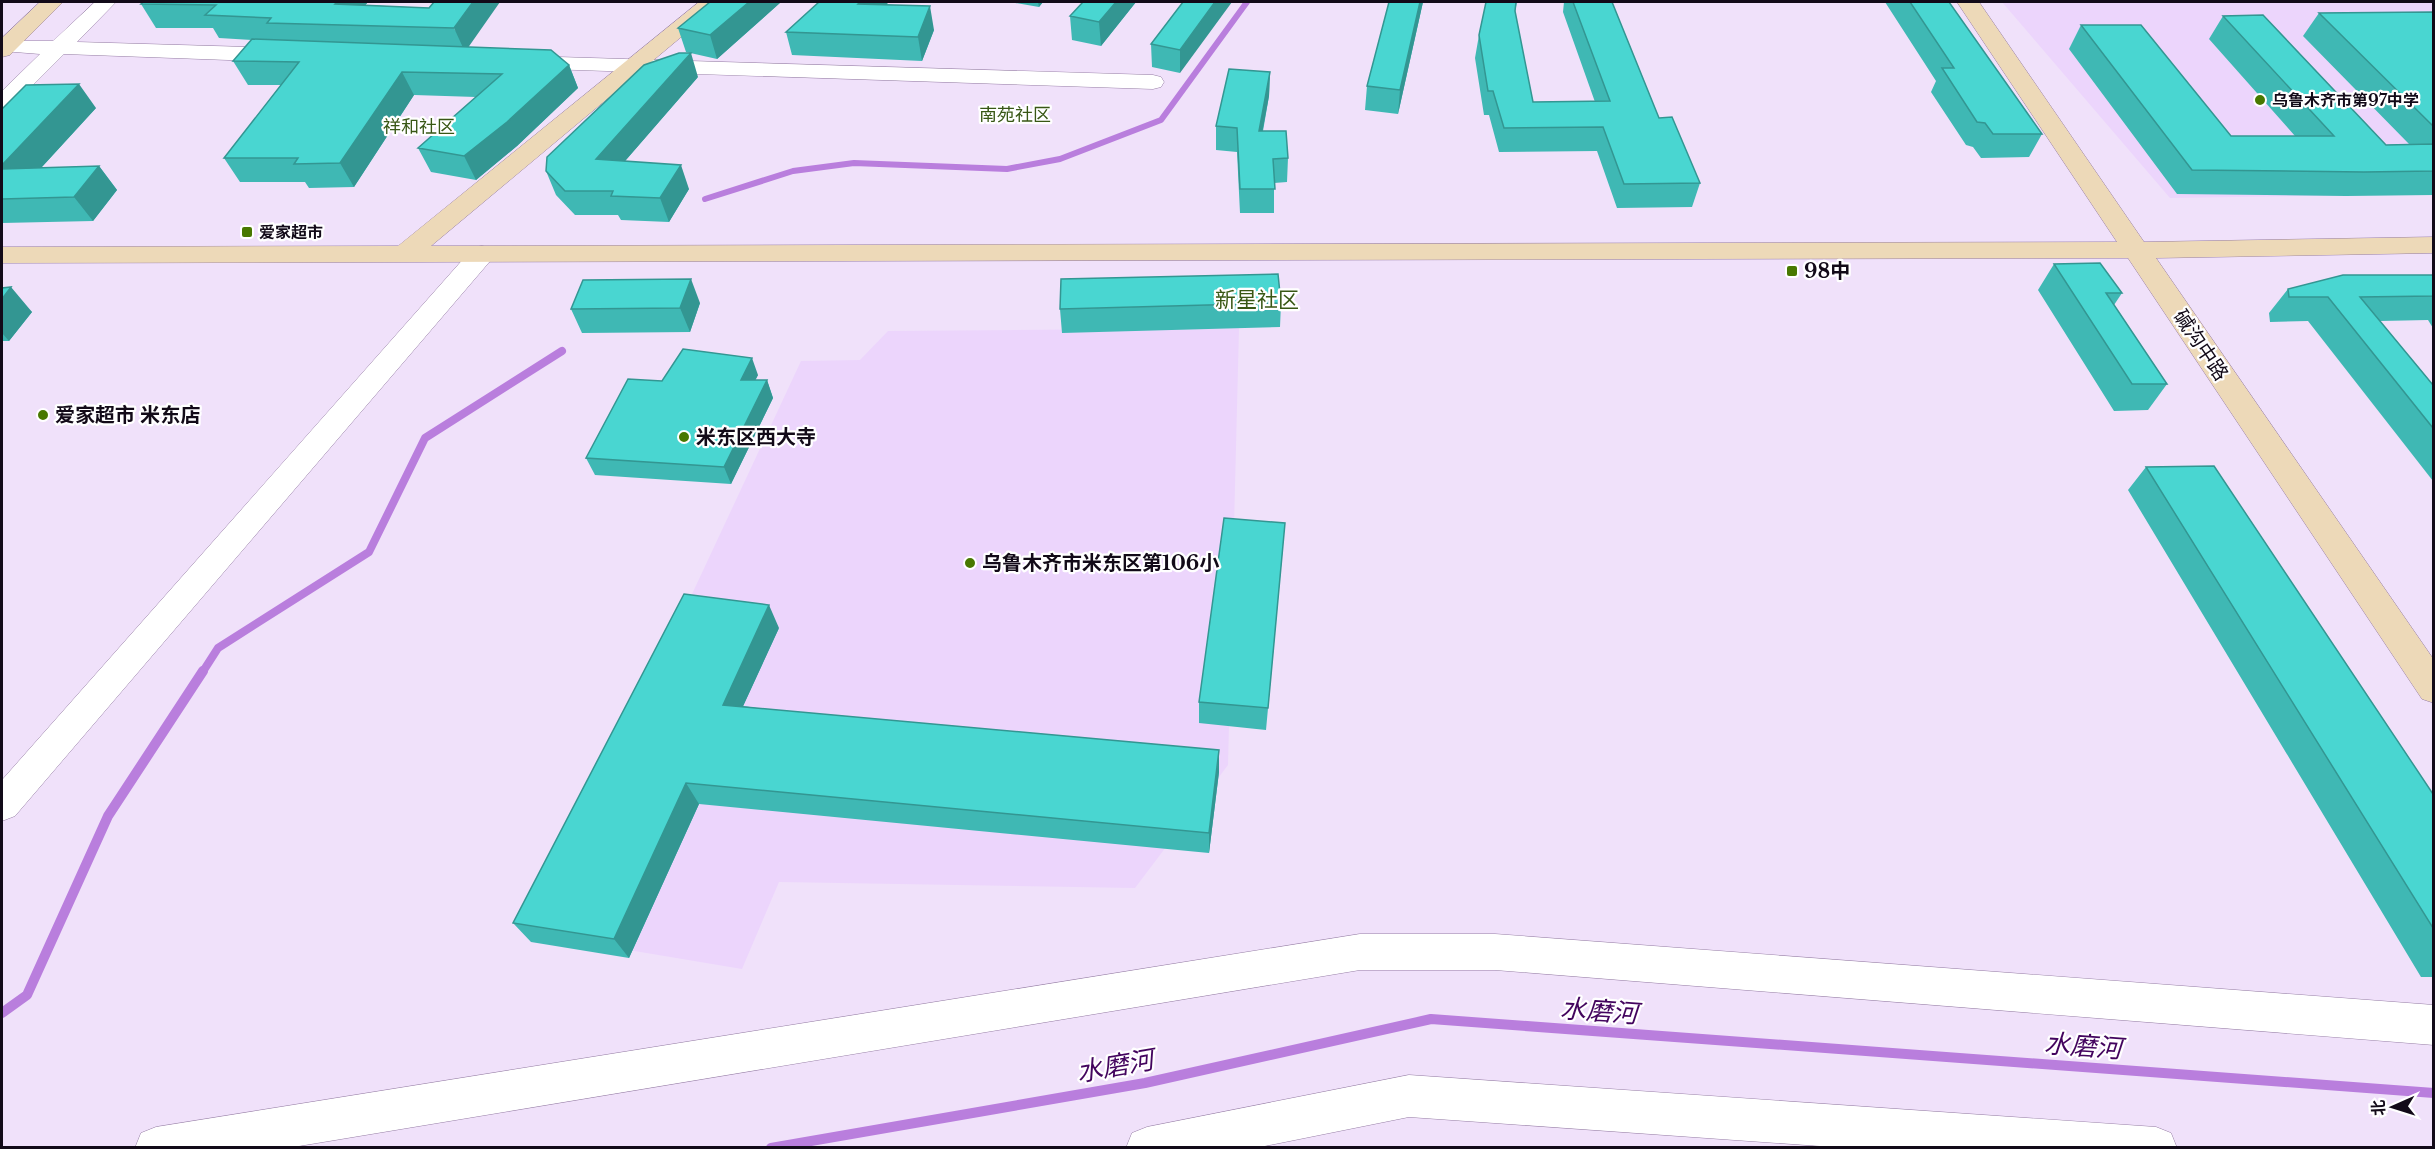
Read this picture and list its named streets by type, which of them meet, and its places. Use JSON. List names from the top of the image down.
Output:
{
  "streets": {
    "street": ["碱沟中路"]
  },
  "districts": ["南苑社区", "祥和社区", "新星社区"],
  "water": ["水磨河"],
  "places": {
    "other": [
      "乌鲁木齐市第97中学",
      "爱家超市 米东店",
      "米东区西大寺",
      "乌鲁木齐市米东区第106小"
    ],
    "transit": ["爱家超市", "98中"]
  },
  "north": "left"
}
